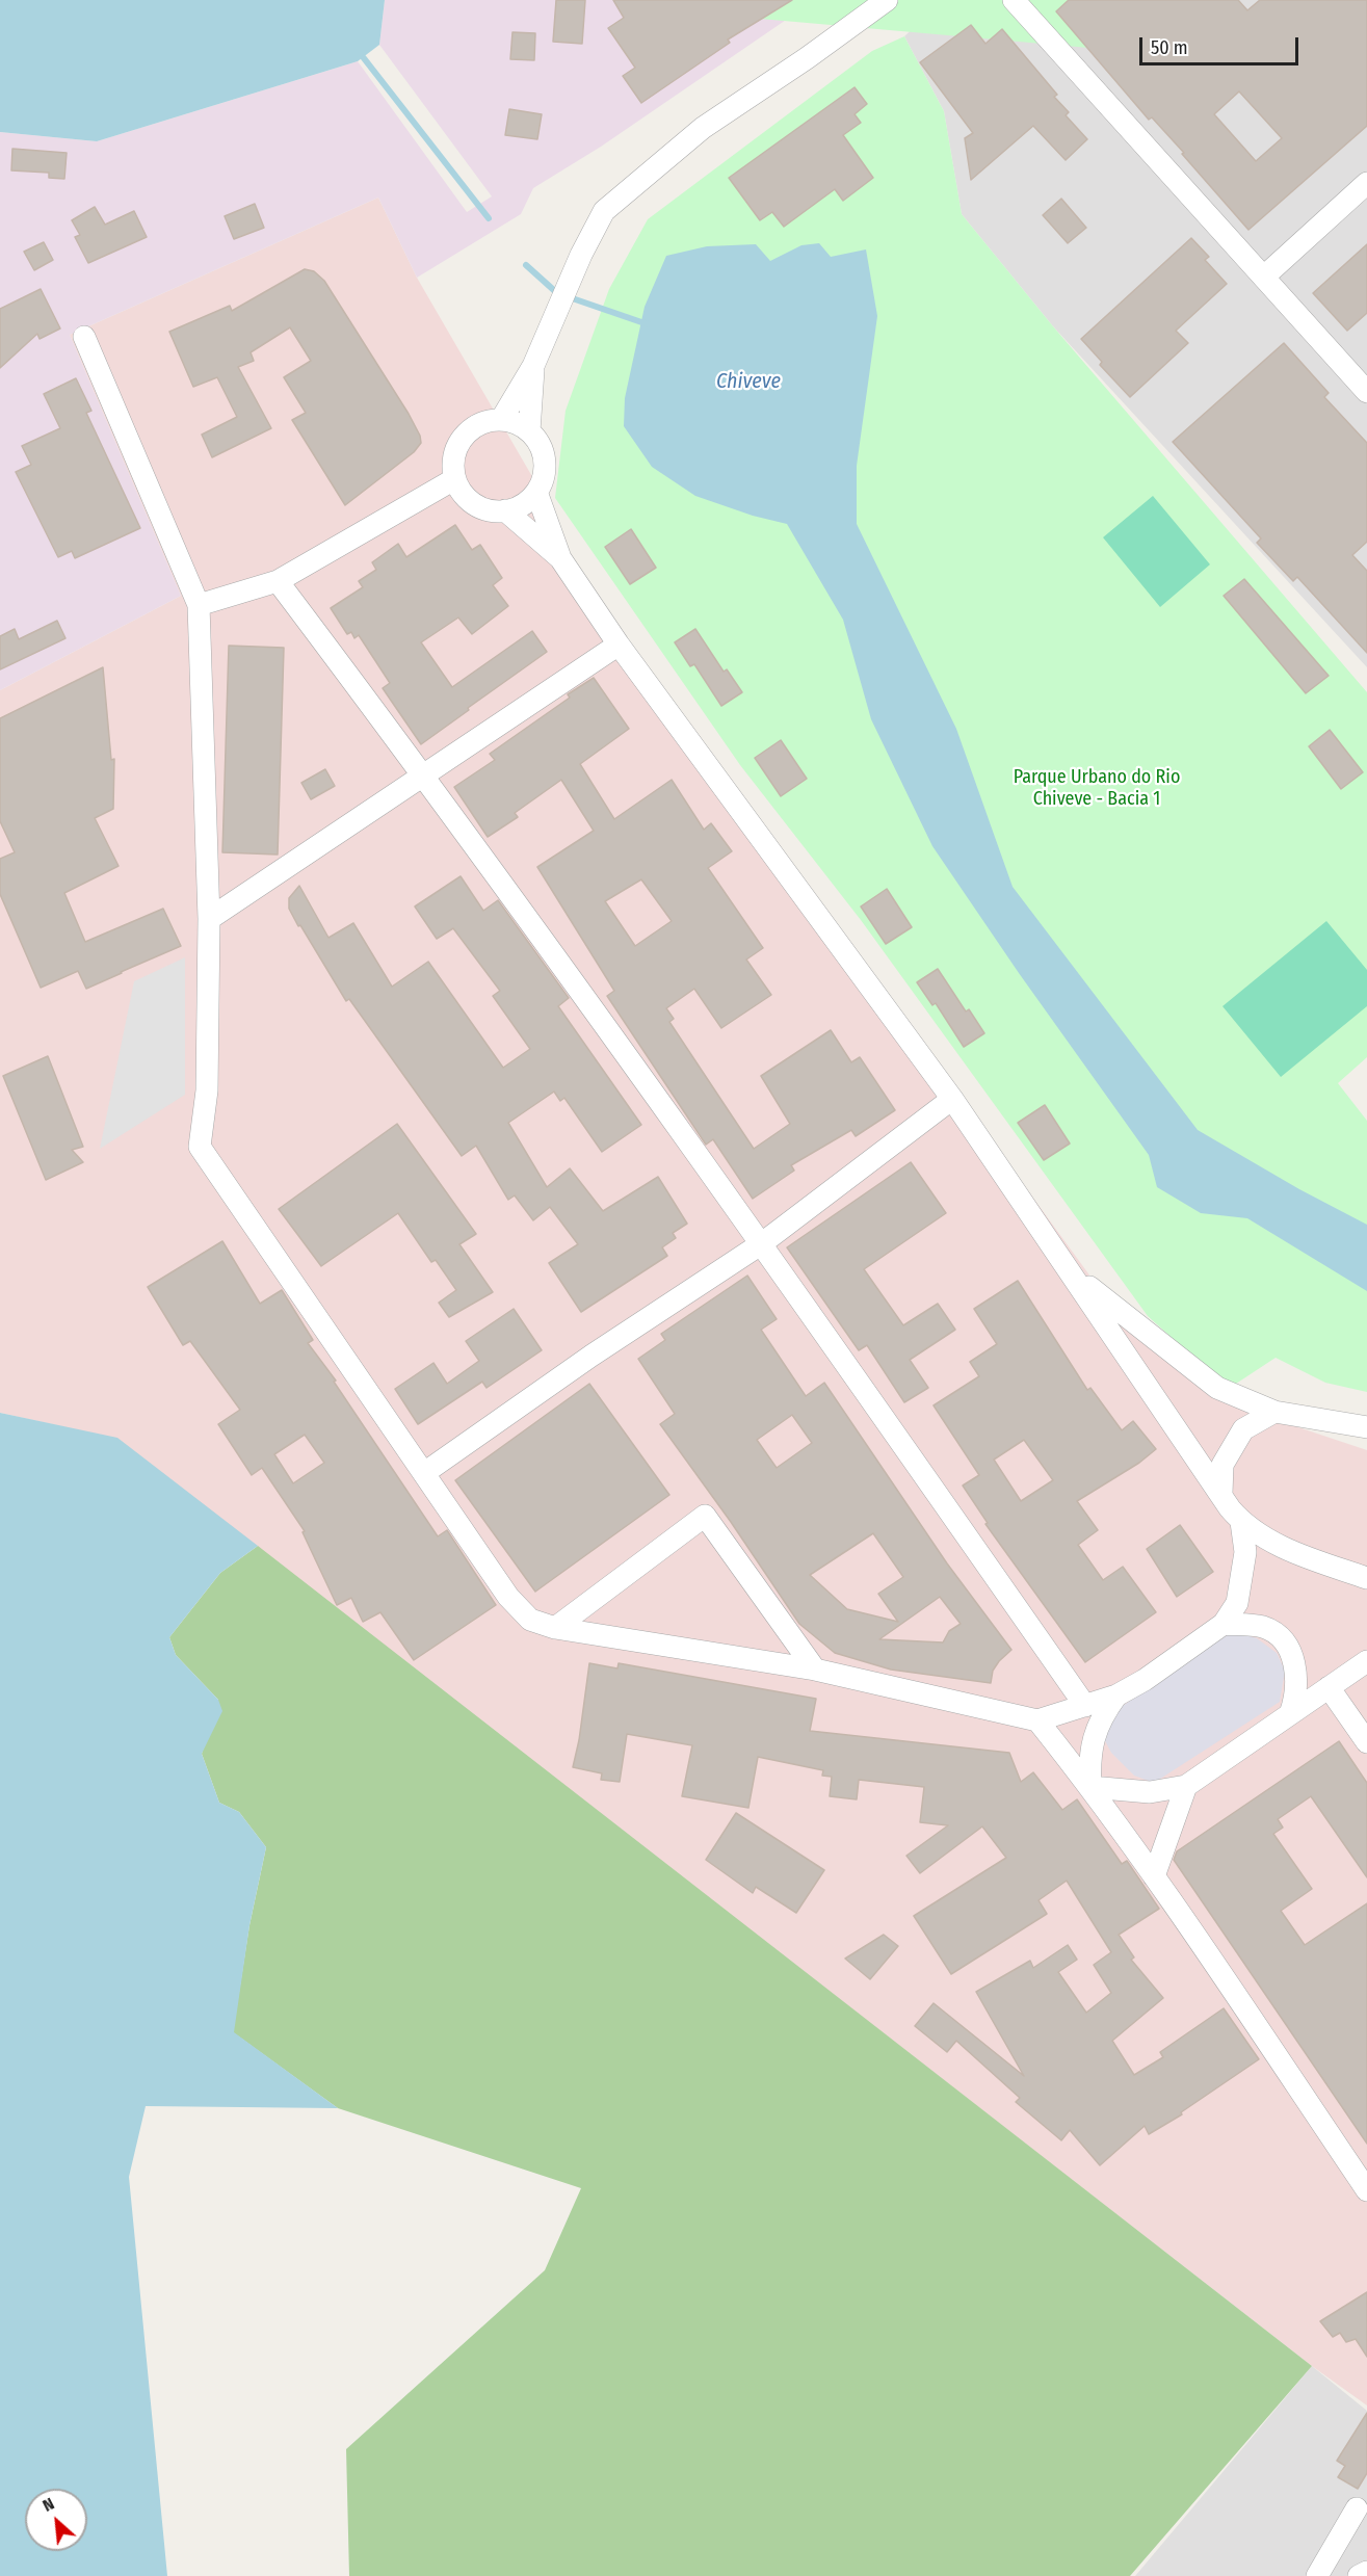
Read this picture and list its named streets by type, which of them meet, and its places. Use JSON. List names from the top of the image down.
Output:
{
  "water": ["Chiveve"],
  "parks": ["Parque Urbano do Rio Chiveve - Bacia 1"],
  "scale_bar": "50 m",
  "north": "top left"
}
